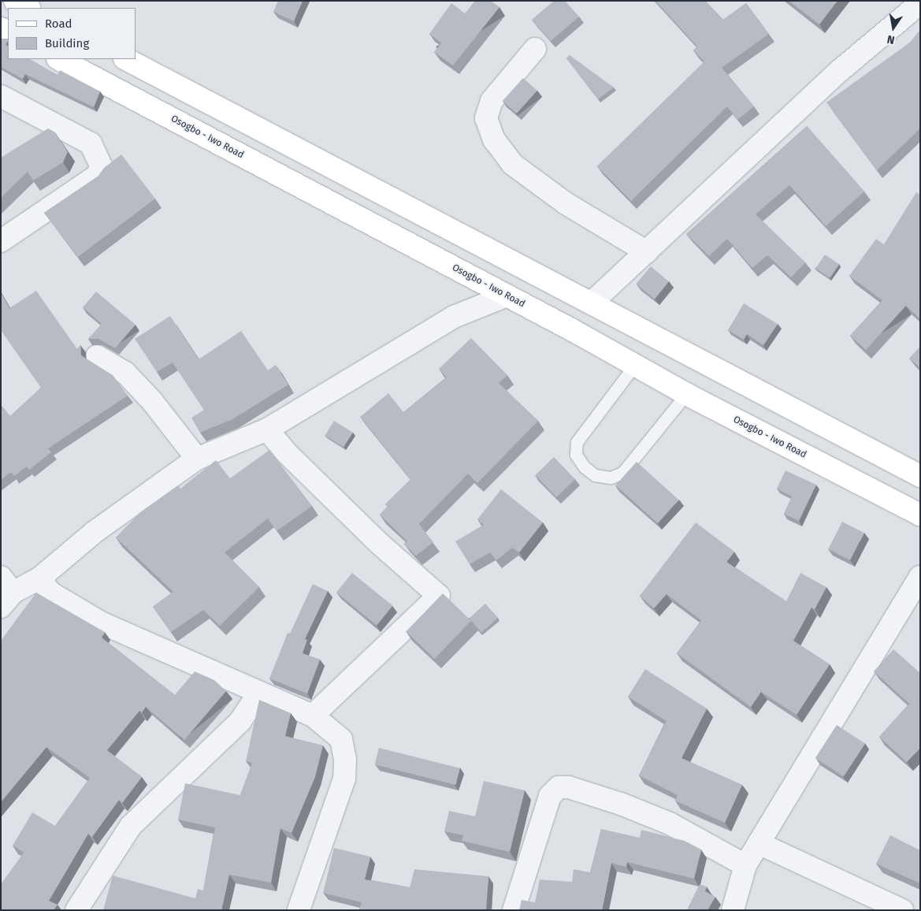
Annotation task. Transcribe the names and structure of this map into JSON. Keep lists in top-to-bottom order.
{
  "streets": {
    "main road": ["Osogbo - Iwo Road"]
  },
  "legend": ["Road", "Building"],
  "north": "bottom"
}
